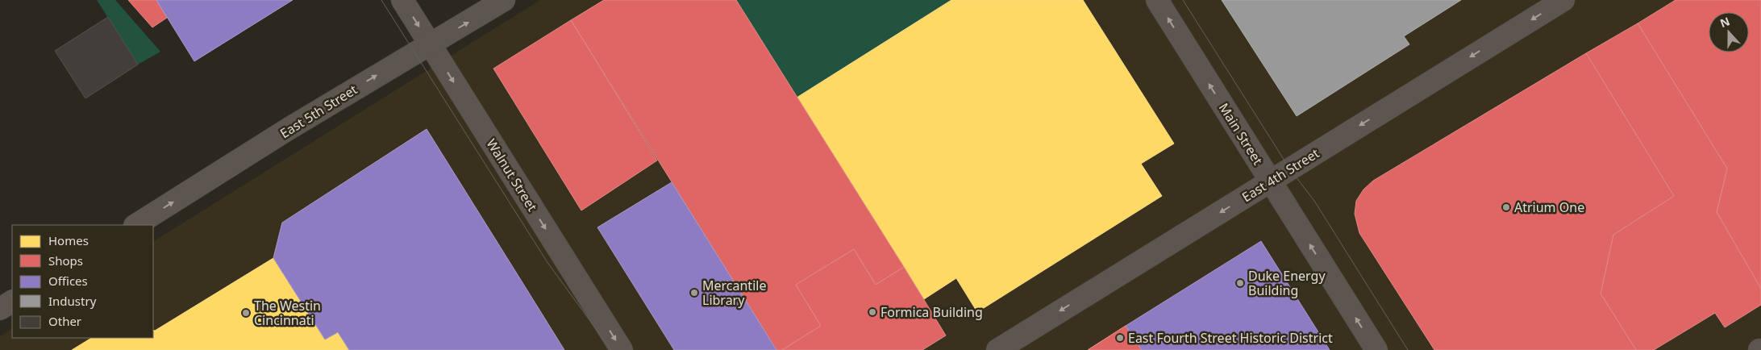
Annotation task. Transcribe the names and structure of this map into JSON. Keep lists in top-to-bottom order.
{
  "streets": {
    "street": [
      "East 5th Street",
      "Main Street",
      "Walnut Street",
      "East 4th Street"
    ]
  },
  "crossings": [
    ["East 5th Street", "Walnut Street"],
    ["Main Street", "East 4th Street"]
  ],
  "one_way": [
    "East 5th Street",
    "Main Street",
    "Walnut Street",
    "East 4th Street"
  ],
  "places": [
    "Atrium One",
    "Duke Energy Building",
    "Mercantile Library",
    "Formica Building",
    "The Westin Cincinnati",
    "East Fourth Street Historic District"
  ],
  "legend": [
    "Homes",
    "Shops",
    "Offices",
    "Industry",
    "Other"
  ],
  "north": "top"
}
